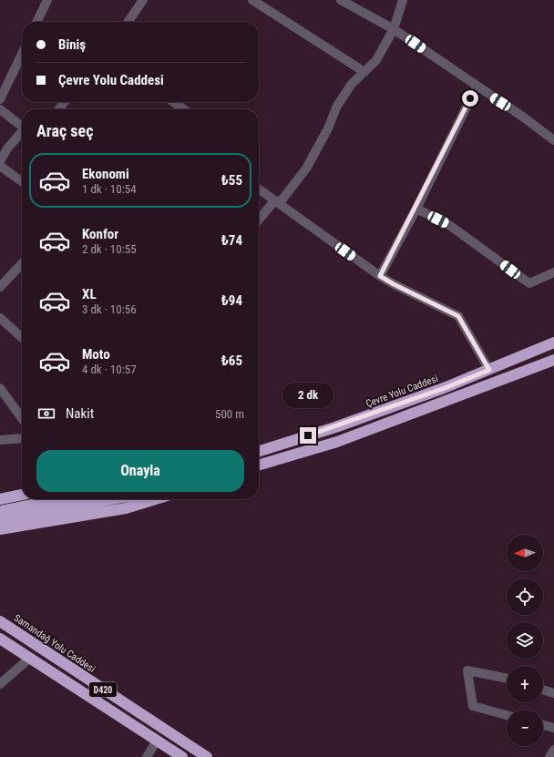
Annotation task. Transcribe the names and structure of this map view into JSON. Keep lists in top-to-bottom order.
{
  "streets": {
    "highway": ["Çevre Yolu Caddesi", "Samandağ Yolu Caddesi", "D420"]
  },
  "north": "left",
  "page": {
    "banner": ["Biniş", "Çevre Yolu Caddesi"],
    "heading": "Araç seç",
    "list": [
      {
        "name": "Ekonomi",
        "note": "1 dk · 10:54",
        "value": "₺55"
      },
      {
        "name": "Konfor",
        "note": "2 dk · 10:55",
        "value": "₺74"
      },
      {
        "name": "XL",
        "note": "3 dk · 10:56",
        "value": "₺94"
      },
      {
        "name": "Moto",
        "note": "4 dk · 10:57",
        "value": "₺65"
      }
    ],
    "bubble": "2 dk",
    "pay": ["Nakit", "500 m"],
    "buttons": "Onayla",
    "map_buttons": ["+", "−"]
  }
}
